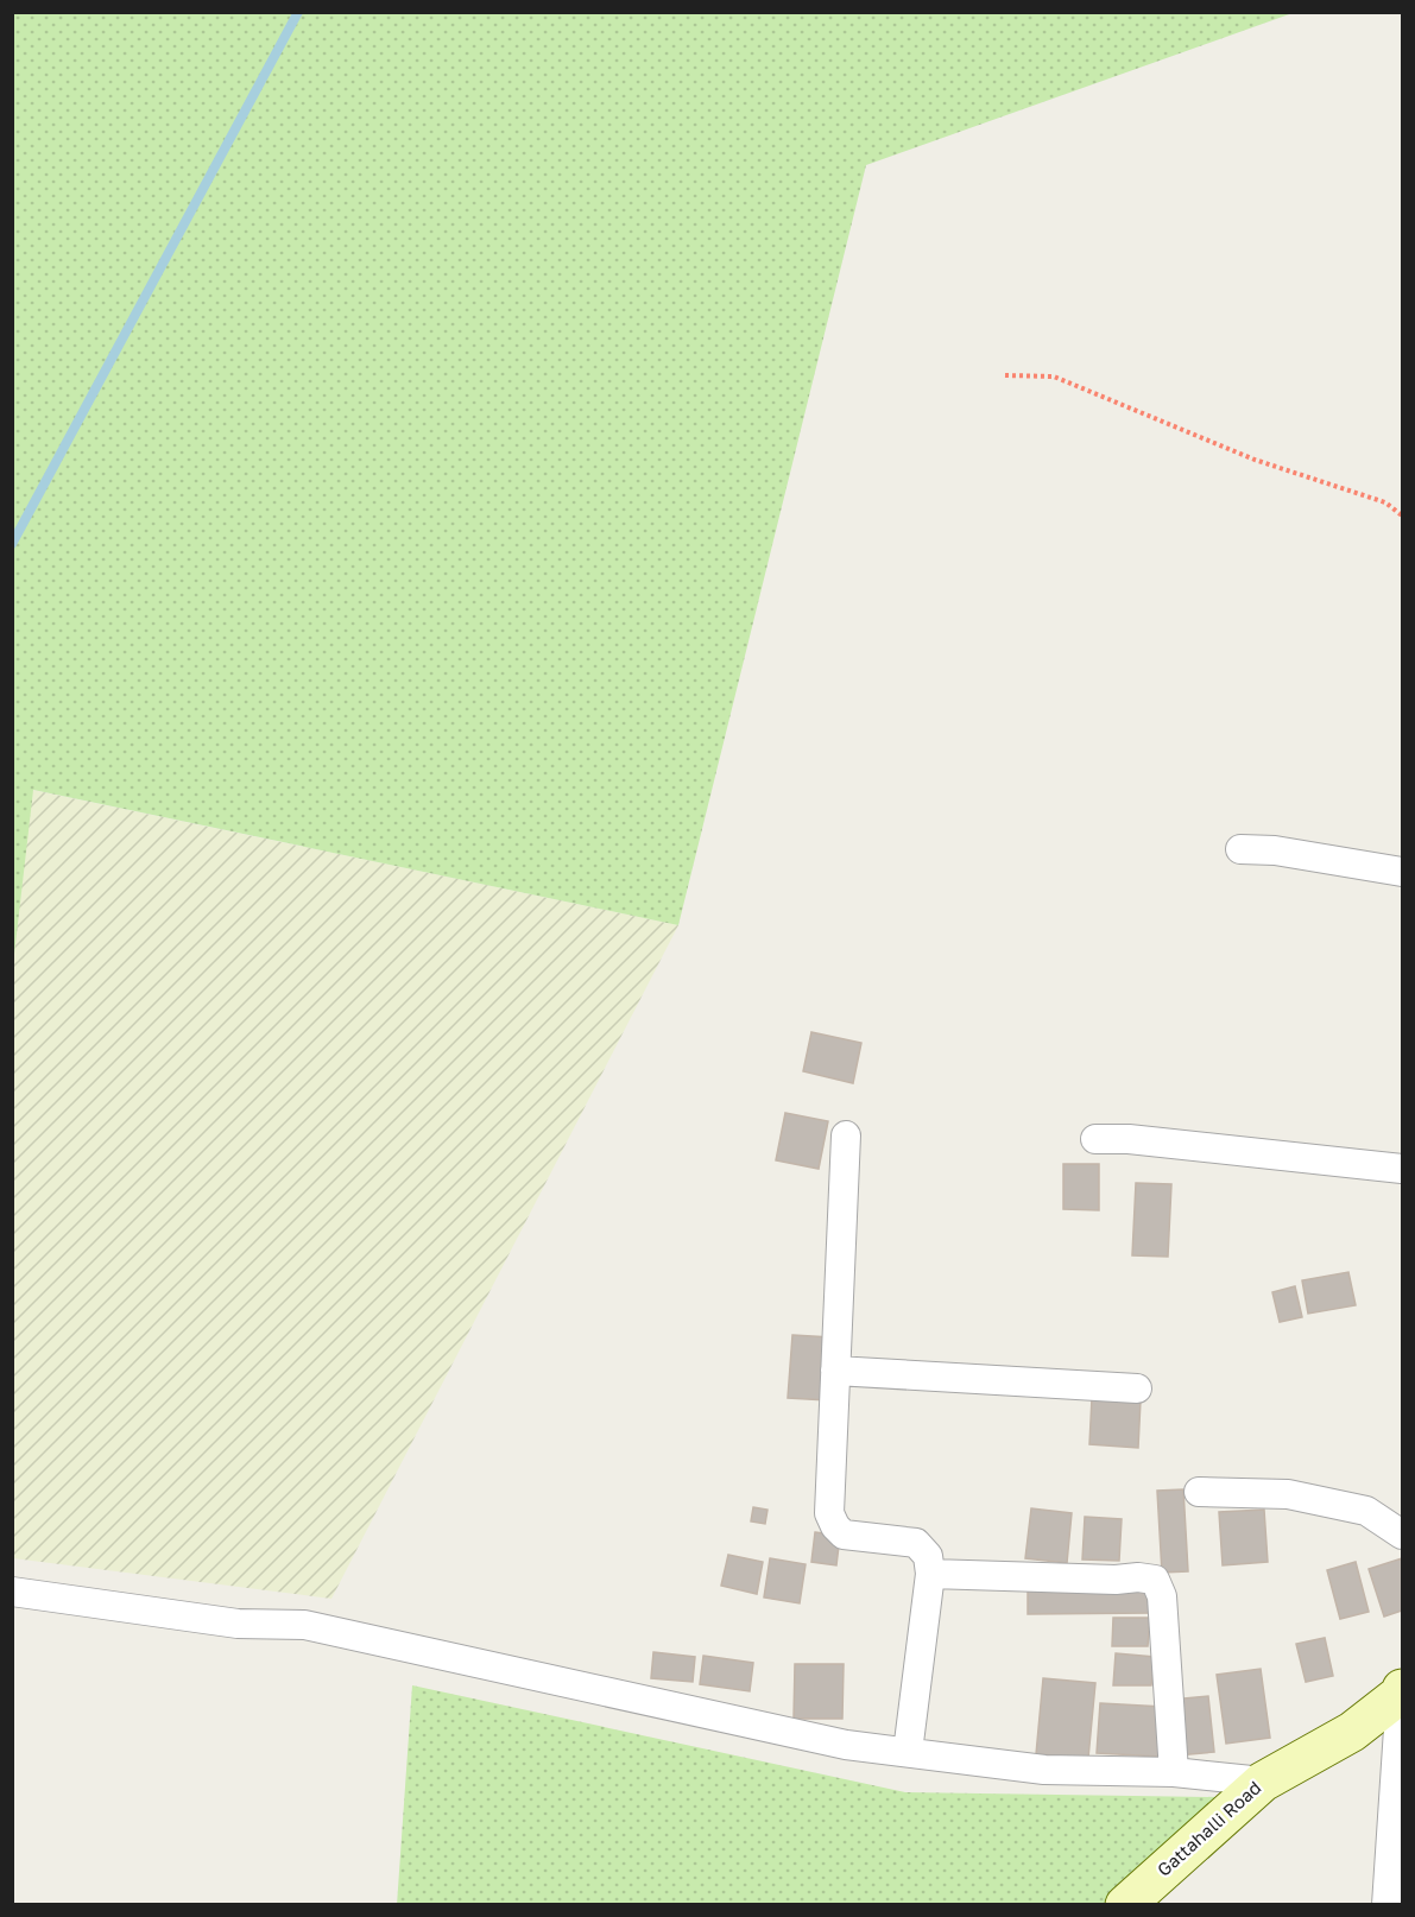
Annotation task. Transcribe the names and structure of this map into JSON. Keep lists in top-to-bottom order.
{
  "streets": {
    "main road": ["Gattahalli Road"]
  }
}
